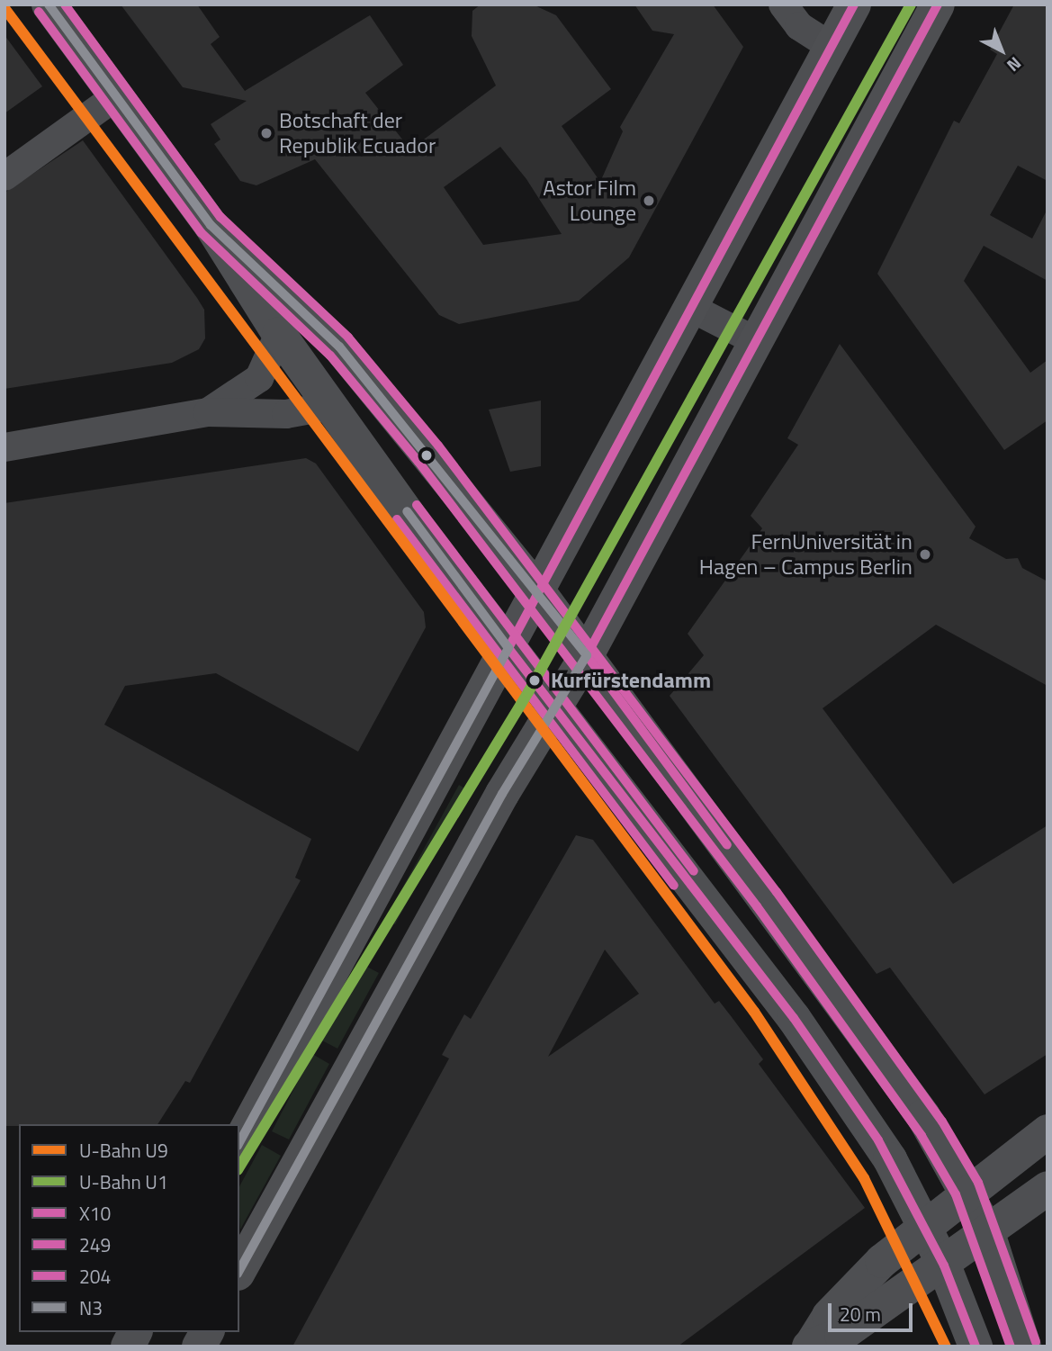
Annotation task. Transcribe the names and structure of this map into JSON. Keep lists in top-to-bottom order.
{
  "places": [
    "Botschaft der Republik Ecuador",
    "Astor Film Lounge",
    "FernUniversität in Hagen – Campus Berlin",
    "Kurfürstendamm"
  ],
  "lines": [
    "metro line U1",
    "transit line X10",
    "transit line 204",
    "transit line N3",
    "metro line U9",
    "transit line 249"
  ],
  "legend": [
    "U-Bahn U9",
    "U-Bahn U1",
    "X10",
    "249",
    "204",
    "N3"
  ],
  "scale_bar": "20 m",
  "north": "bottom right"
}
